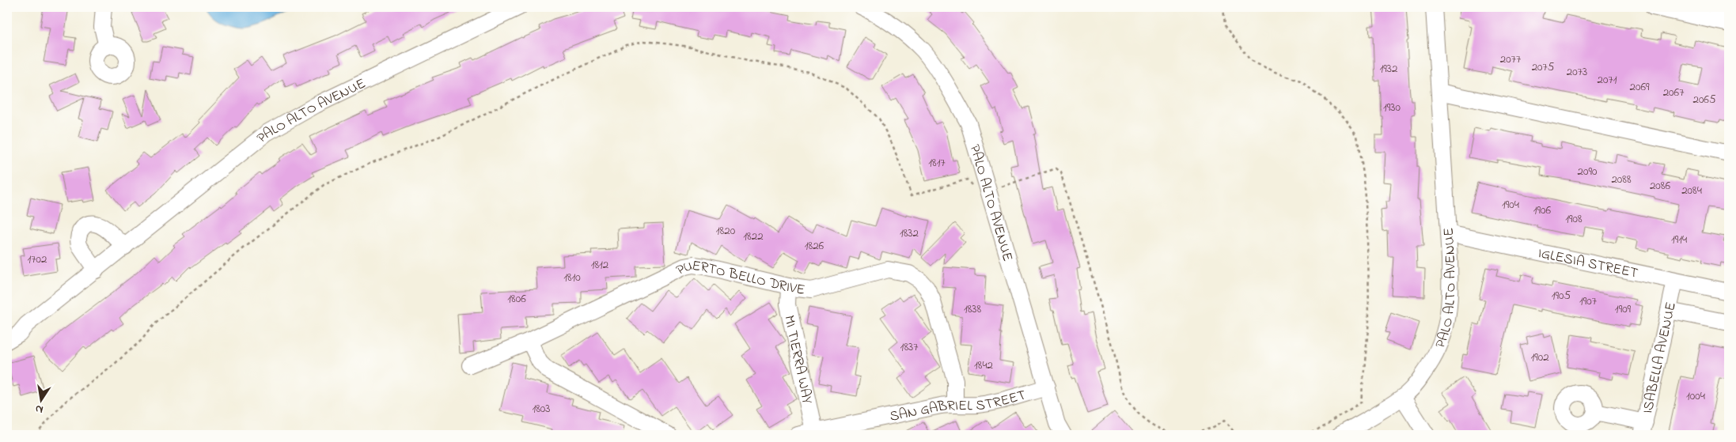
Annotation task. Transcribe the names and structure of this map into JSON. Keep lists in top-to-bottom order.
{
  "streets": {
    "street": [
      "PALO ALTO AVENUE",
      "IGLESIA STREET",
      "PUERTO BELLO DRIVE",
      "ISABELLA AVENUE",
      "MI TIERRA WAY",
      "SAN GABRIEL STREET"
    ]
  },
  "crossings": [
    ["PALO ALTO AVENUE", "IGLESIA STREET"],
    ["PALO ALTO AVENUE", "SAN GABRIEL STREET"],
    ["IGLESIA STREET", "ISABELLA AVENUE"],
    ["PUERTO BELLO DRIVE", "MI TIERRA WAY"],
    ["PUERTO BELLO DRIVE", "SAN GABRIEL STREET"],
    ["MI TIERRA WAY", "SAN GABRIEL STREET"]
  ],
  "house_numbers": [
    "2077",
    "2075",
    "1932",
    "2073",
    "2071",
    "2069",
    "2067",
    "2065",
    "1930",
    "1817",
    "2090",
    "2088",
    "2086",
    "2084",
    "1904",
    "1906",
    "1908",
    "1820",
    "1832",
    "1822",
    "1914",
    "1826",
    "1702",
    "1812",
    "1810",
    "1905",
    "1806",
    "1907",
    "1838",
    "1909",
    "1837",
    "1902",
    "1842",
    "1004",
    "1803"
  ],
  "north": "bottom"
}
